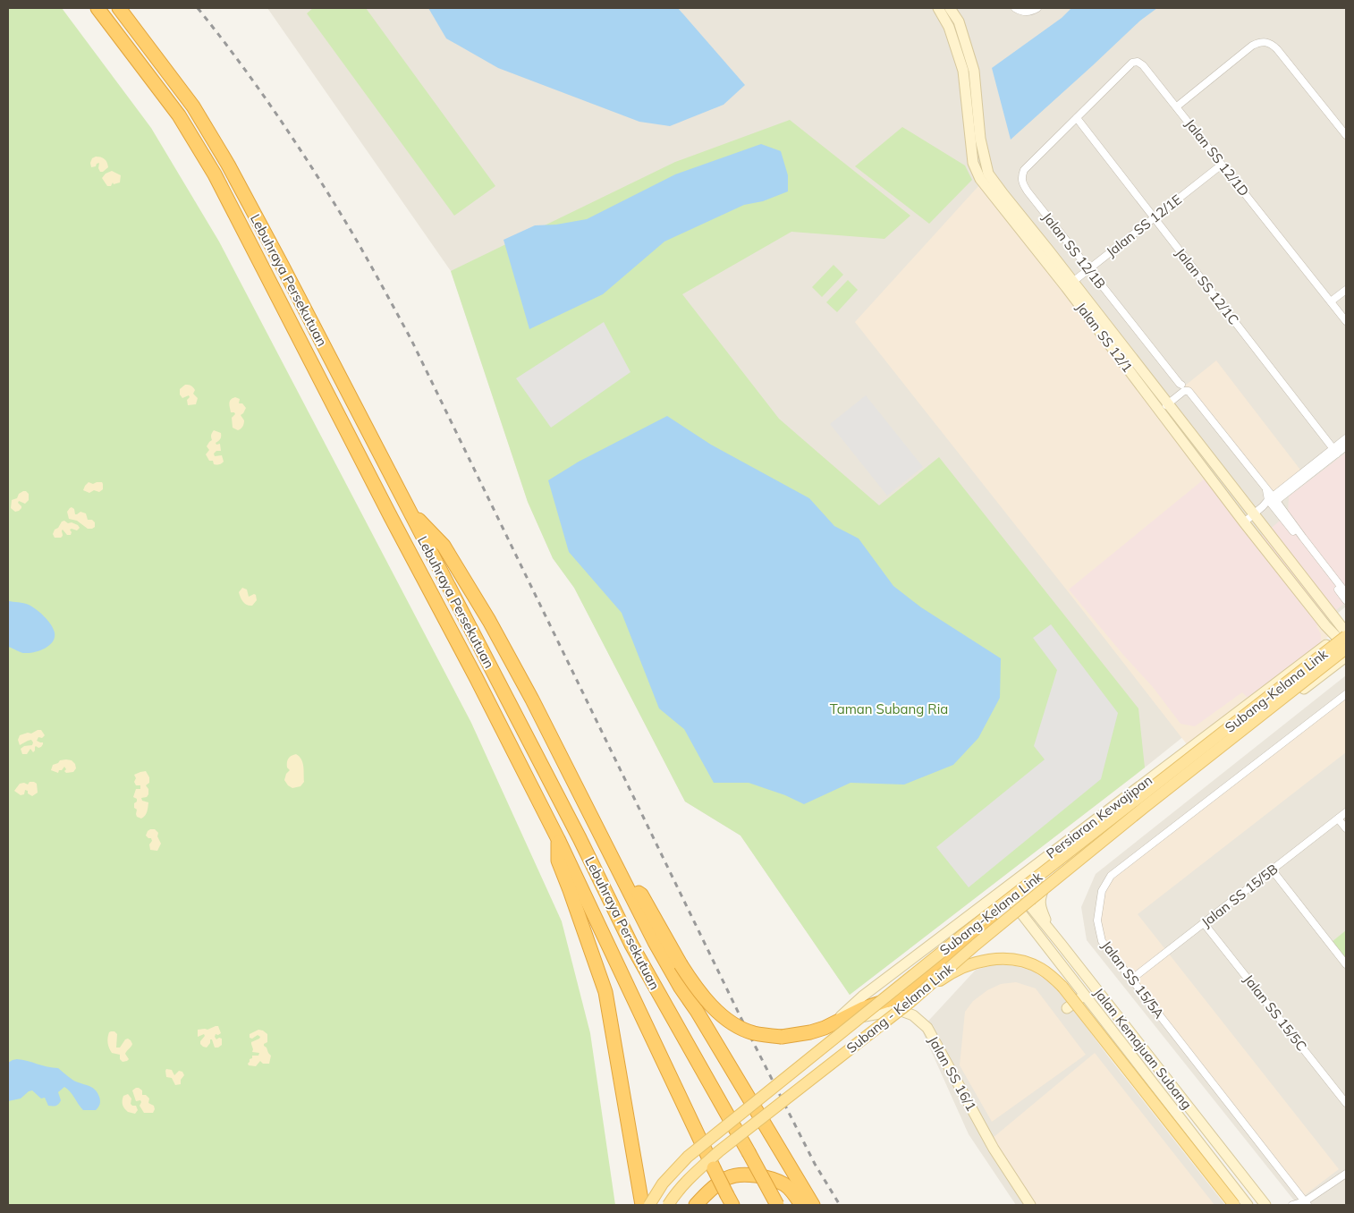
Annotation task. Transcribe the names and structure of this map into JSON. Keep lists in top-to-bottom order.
{
  "streets": {
    "highway": ["Lebuhraya Persekutuan"],
    "main road": [
      "Jalan SS 12/1",
      "Subang-Kelana Link",
      "Persiaran Kewajipan",
      "Subang - Kelana Link",
      "Jalan Kemajuan Subang",
      "Jalan SS 16/1"
    ],
    "street": [
      "Jalan SS 12/1D",
      "Jalan SS 12/1E",
      "Jalan SS 12/1B",
      "Jalan SS 12/1C",
      "Jalan SS 15/5B",
      "Jalan SS 15/5A",
      "Jalan SS 15/5C"
    ]
  },
  "crossings": [
    ["Jalan SS 12/1D", "Jalan SS 12/1E"],
    ["Jalan SS 12/1D", "Jalan SS 12/1B"],
    ["Jalan SS 12/1D", "Jalan SS 12/1C"],
    ["Jalan SS 12/1E", "Jalan SS 12/1B"],
    ["Jalan SS 12/1E", "Jalan SS 12/1C"],
    ["Jalan SS 12/1E", "Jalan SS 12/1"],
    ["Jalan SS 12/1B", "Jalan SS 12/1C"],
    ["Jalan SS 12/1", "Subang-Kelana Link"],
    ["Jalan SS 12/1", "Persiaran Kewajipan"],
    ["Subang-Kelana Link", "Persiaran Kewajipan"],
    ["Persiaran Kewajipan", "Jalan Kemajuan Subang"],
    ["Persiaran Kewajipan", "Jalan SS 16/1"],
    ["Jalan SS 15/5B", "Jalan SS 15/5A"],
    ["Jalan SS 15/5B", "Jalan SS 15/5C"]
  ],
  "parks": ["Taman Subang Ria"]
}
